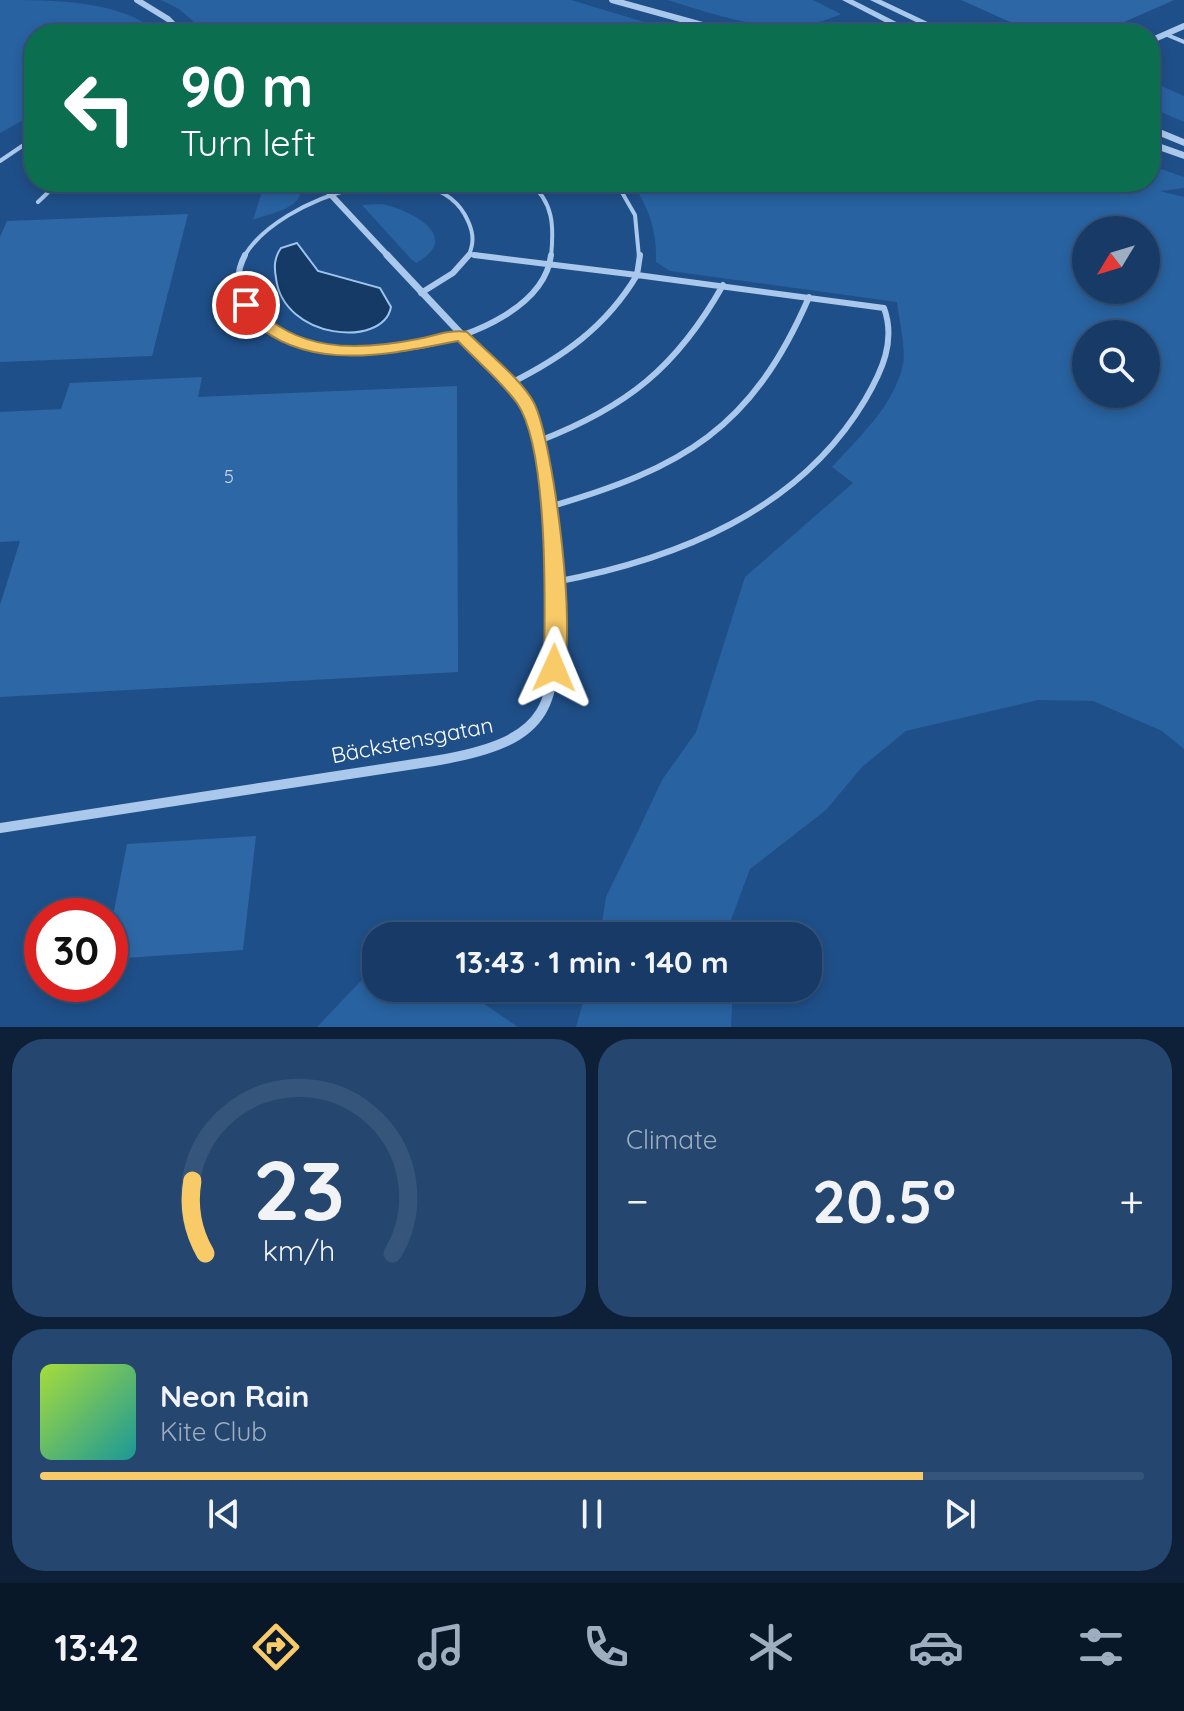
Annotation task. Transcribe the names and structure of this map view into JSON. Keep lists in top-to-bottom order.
{
  "streets": {
    "street": ["Bäckstensgatan"]
  },
  "house_numbers": ["5"],
  "north": "bottom left",
  "page": {
    "turn": ["90 m", "Turn left"],
    "limit": "30",
    "trip": "13:43 · 1 min · 140 m",
    "tile": "Climate",
    "heat": ["−", "20.5°", "+"],
    "song": ["Neon Rain", "Kite Club"],
    "tabs": "13:42",
    "gauge": ["23", "km/h"]
  }
}
